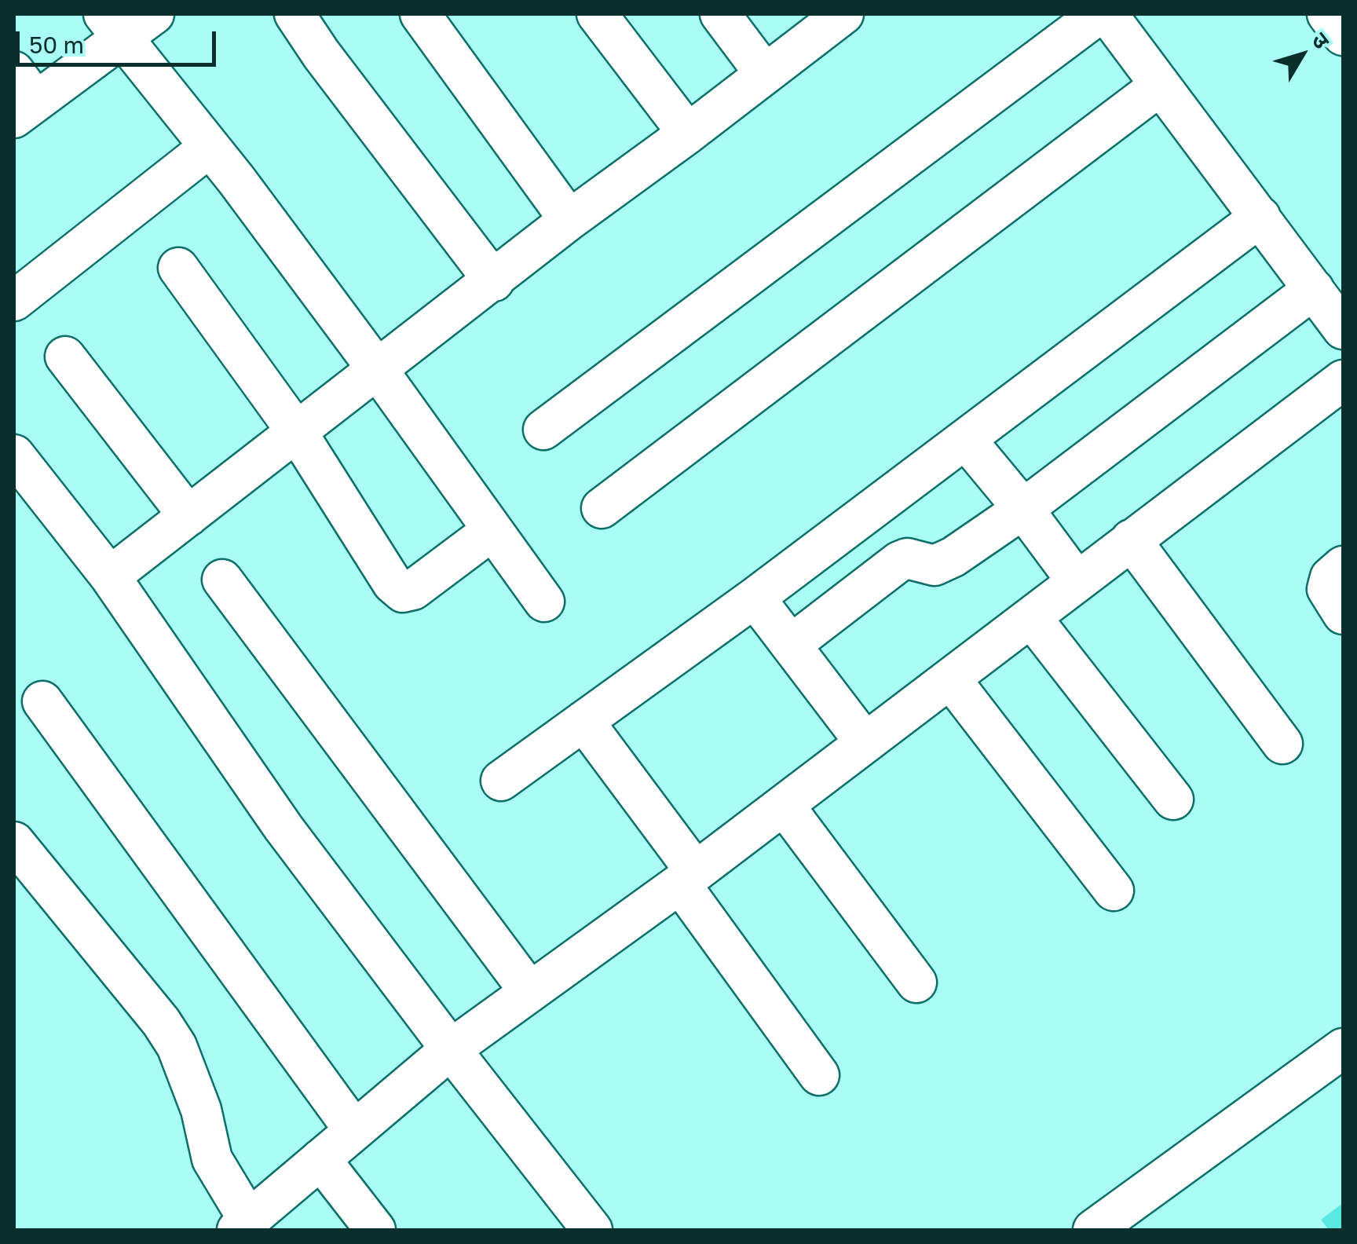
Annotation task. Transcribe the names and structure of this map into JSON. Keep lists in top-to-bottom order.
{
  "scale_bar": "50 m",
  "north": "top right"
}
